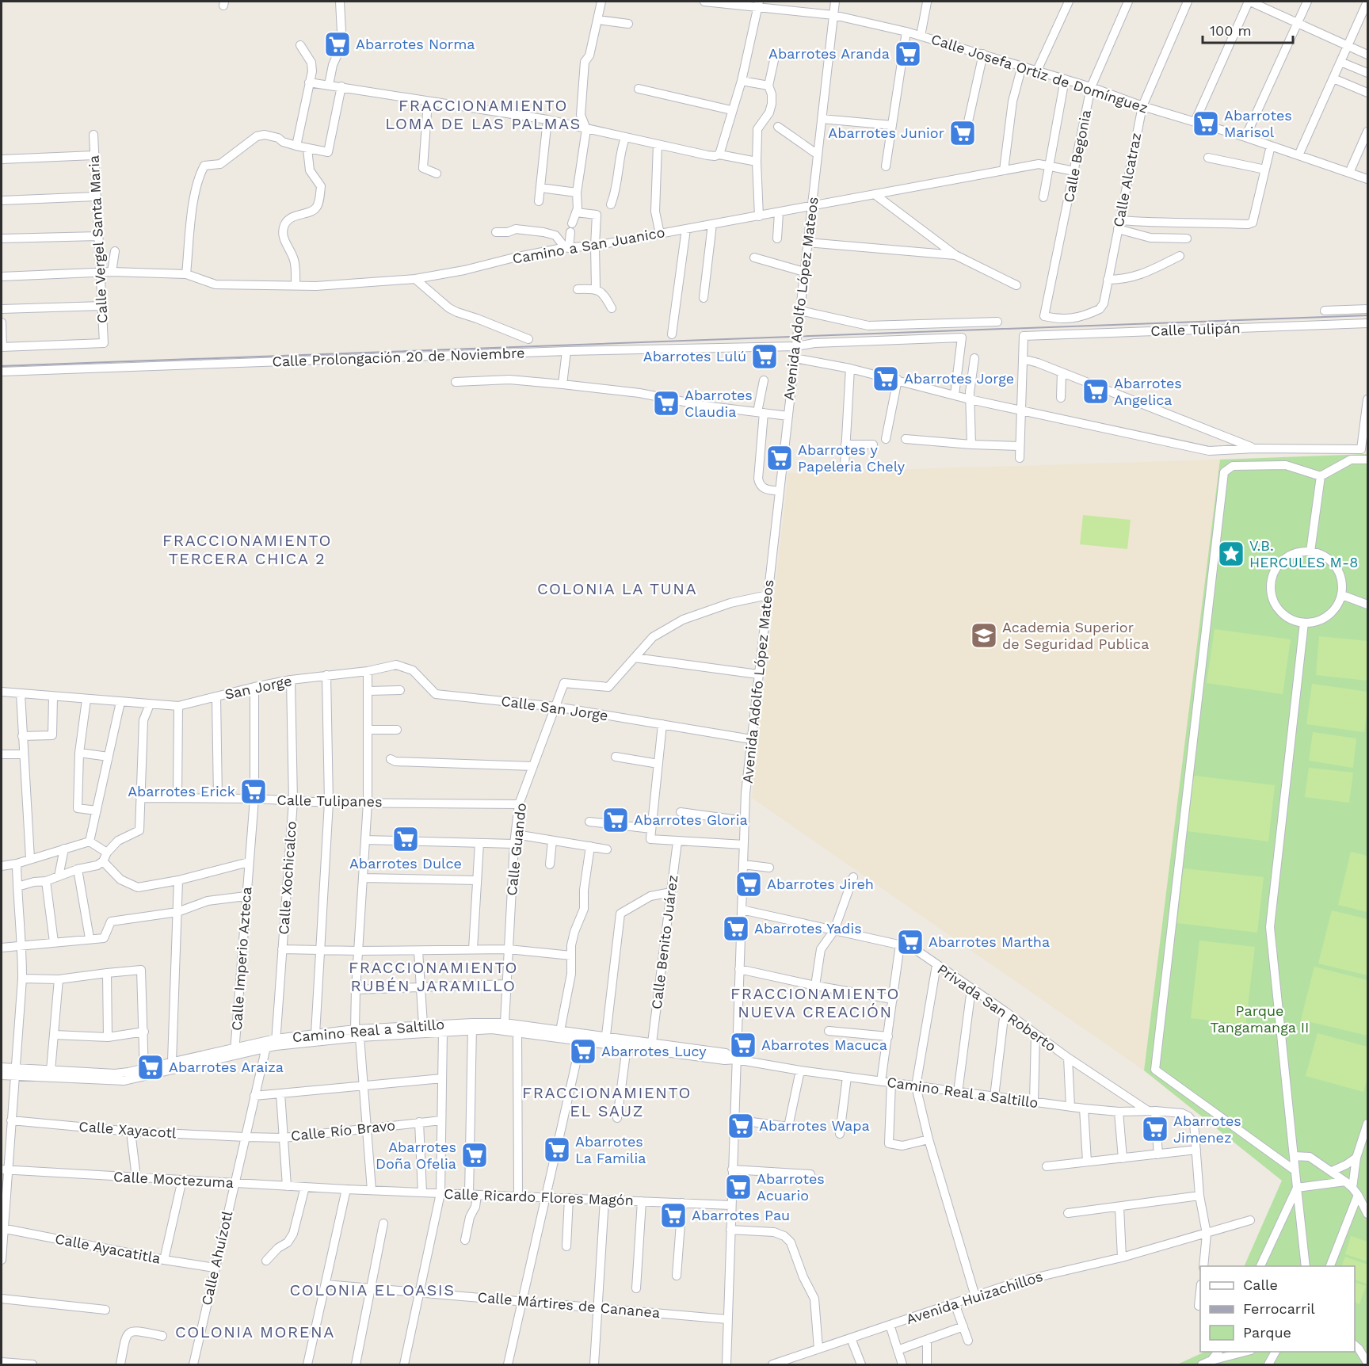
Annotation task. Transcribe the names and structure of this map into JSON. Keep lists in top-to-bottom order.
{
  "streets": {
    "street": [
      "Calle Josefa Ortiz de Domínguez",
      "Calle Begonia",
      "Calle Alcatraz",
      "Calle Vergel Santa Maria",
      "Camino a San Juanico",
      "Avenida Adolfo López Mateos",
      "Calle Tulipán",
      "Calle Prolongación 20 de Noviembre",
      "San Jorge",
      "Calle San Jorge",
      "Calle Tulipanes",
      "Calle Guando",
      "Calle Xochicalco",
      "Calle Benito Juárez",
      "Calle Imperio Azteca",
      "Privada San Roberto",
      "Camino Real a Saltillo",
      "Calle Xayacotl",
      "Calle Río Bravo",
      "Calle Moctezuma",
      "Calle Ricardo Flores Magón",
      "Calle Ayacatitla",
      "Calle Ahuízotl",
      "Avenida Huizachillos",
      "Calle Mártires de Cananea"
    ]
  },
  "crossings": [
    ["Calle Josefa Ortiz de Domínguez", "Calle Begonia"],
    ["Calle Josefa Ortiz de Domínguez", "Calle Alcatraz"],
    ["Calle Josefa Ortiz de Domínguez", "Avenida Adolfo López Mateos"],
    ["Calle Begonia", "Calle Alcatraz"],
    ["Calle Begonia", "Camino a San Juanico"],
    ["Calle Vergel Santa Maria", "Camino a San Juanico"],
    ["Camino a San Juanico", "Avenida Adolfo López Mateos"],
    ["Avenida Adolfo López Mateos", "Calle Prolongación 20 de Noviembre"],
    ["Avenida Adolfo López Mateos", "Calle San Jorge"],
    ["Avenida Adolfo López Mateos", "Privada San Roberto"],
    ["Avenida Adolfo López Mateos", "Camino Real a Saltillo"],
    ["Avenida Adolfo López Mateos", "Calle Ricardo Flores Magón"],
    ["Avenida Adolfo López Mateos", "Calle Mártires de Cananea"],
    ["San Jorge", "Calle San Jorge"],
    ["San Jorge", "Calle Xochicalco"],
    ["San Jorge", "Calle Imperio Azteca"],
    ["Calle San Jorge", "Calle Guando"],
    ["Calle Tulipanes", "Calle Guando"],
    ["Calle Tulipanes", "Calle Xochicalco"],
    ["Calle Tulipanes", "Calle Imperio Azteca"],
    ["Calle Guando", "Camino Real a Saltillo"],
    ["Calle Xochicalco", "Camino Real a Saltillo"],
    ["Calle Xochicalco", "Calle Ahuízotl"],
    ["Calle Benito Juárez", "Camino Real a Saltillo"],
    ["Calle Imperio Azteca", "Camino Real a Saltillo"],
    ["Privada San Roberto", "Camino Real a Saltillo"],
    ["Camino Real a Saltillo", "Calle Ahuízotl"],
    ["Calle Xayacotl", "Calle Río Bravo"],
    ["Calle Xayacotl", "Calle Ahuízotl"],
    ["Calle Río Bravo", "Calle Ahuízotl"],
    ["Calle Moctezuma", "Calle Ricardo Flores Magón"],
    ["Calle Moctezuma", "Calle Ahuízotl"],
    ["Calle Ayacatitla", "Calle Ahuízotl"]
  ],
  "districts": [
    "FRACCIONAMIENTO LOMA DE LAS PALMAS",
    "FRACCIONAMIENTO TERCERA CHICA 2",
    "COLONIA LA TUNA",
    "FRACCIONAMIENTO RUBÉN JARAMILLO",
    "FRACCIONAMIENTO NUEVA CREACIÓN",
    "FRACCIONAMIENTO EL SAUZ",
    "COLONIA EL OASIS",
    "COLONIA MORENA"
  ],
  "parks": ["Parque Tangamanga II"],
  "places": {
    "supermarket": [
      "Abarrotes Norma",
      "Abarrotes Aranda",
      "Abarrotes Marisol",
      "Abarrotes Junior",
      "Abarrotes Lulú",
      "Abarrotes Jorge",
      "Abarrotes Angelica",
      "Abarrotes Claudia",
      "Abarrotes y Papeleria Chely",
      "Abarrotes Erick",
      "Abarrotes Gloria",
      "Abarrotes Dulce",
      "Abarrotes Jireh",
      "Abarrotes Yadis",
      "Abarrotes Martha",
      "Abarrotes Macuca",
      "Abarrotes Lucy",
      "Abarrotes Araiza",
      "Abarrotes Wapa",
      "Abarrotes Jimenez",
      "Abarrotes La Familia",
      "Abarrotes Doña Ofelia",
      "Abarrotes Acuario",
      "Abarrotes Pau"
    ],
    "place": ["V.B. HERCULES M-8"],
    "school or university": ["Academia Superior de Seguridad Publica"]
  },
  "legend": ["Calle", "Ferrocarril", "Parque"],
  "scale_bar": "100 m"
}
